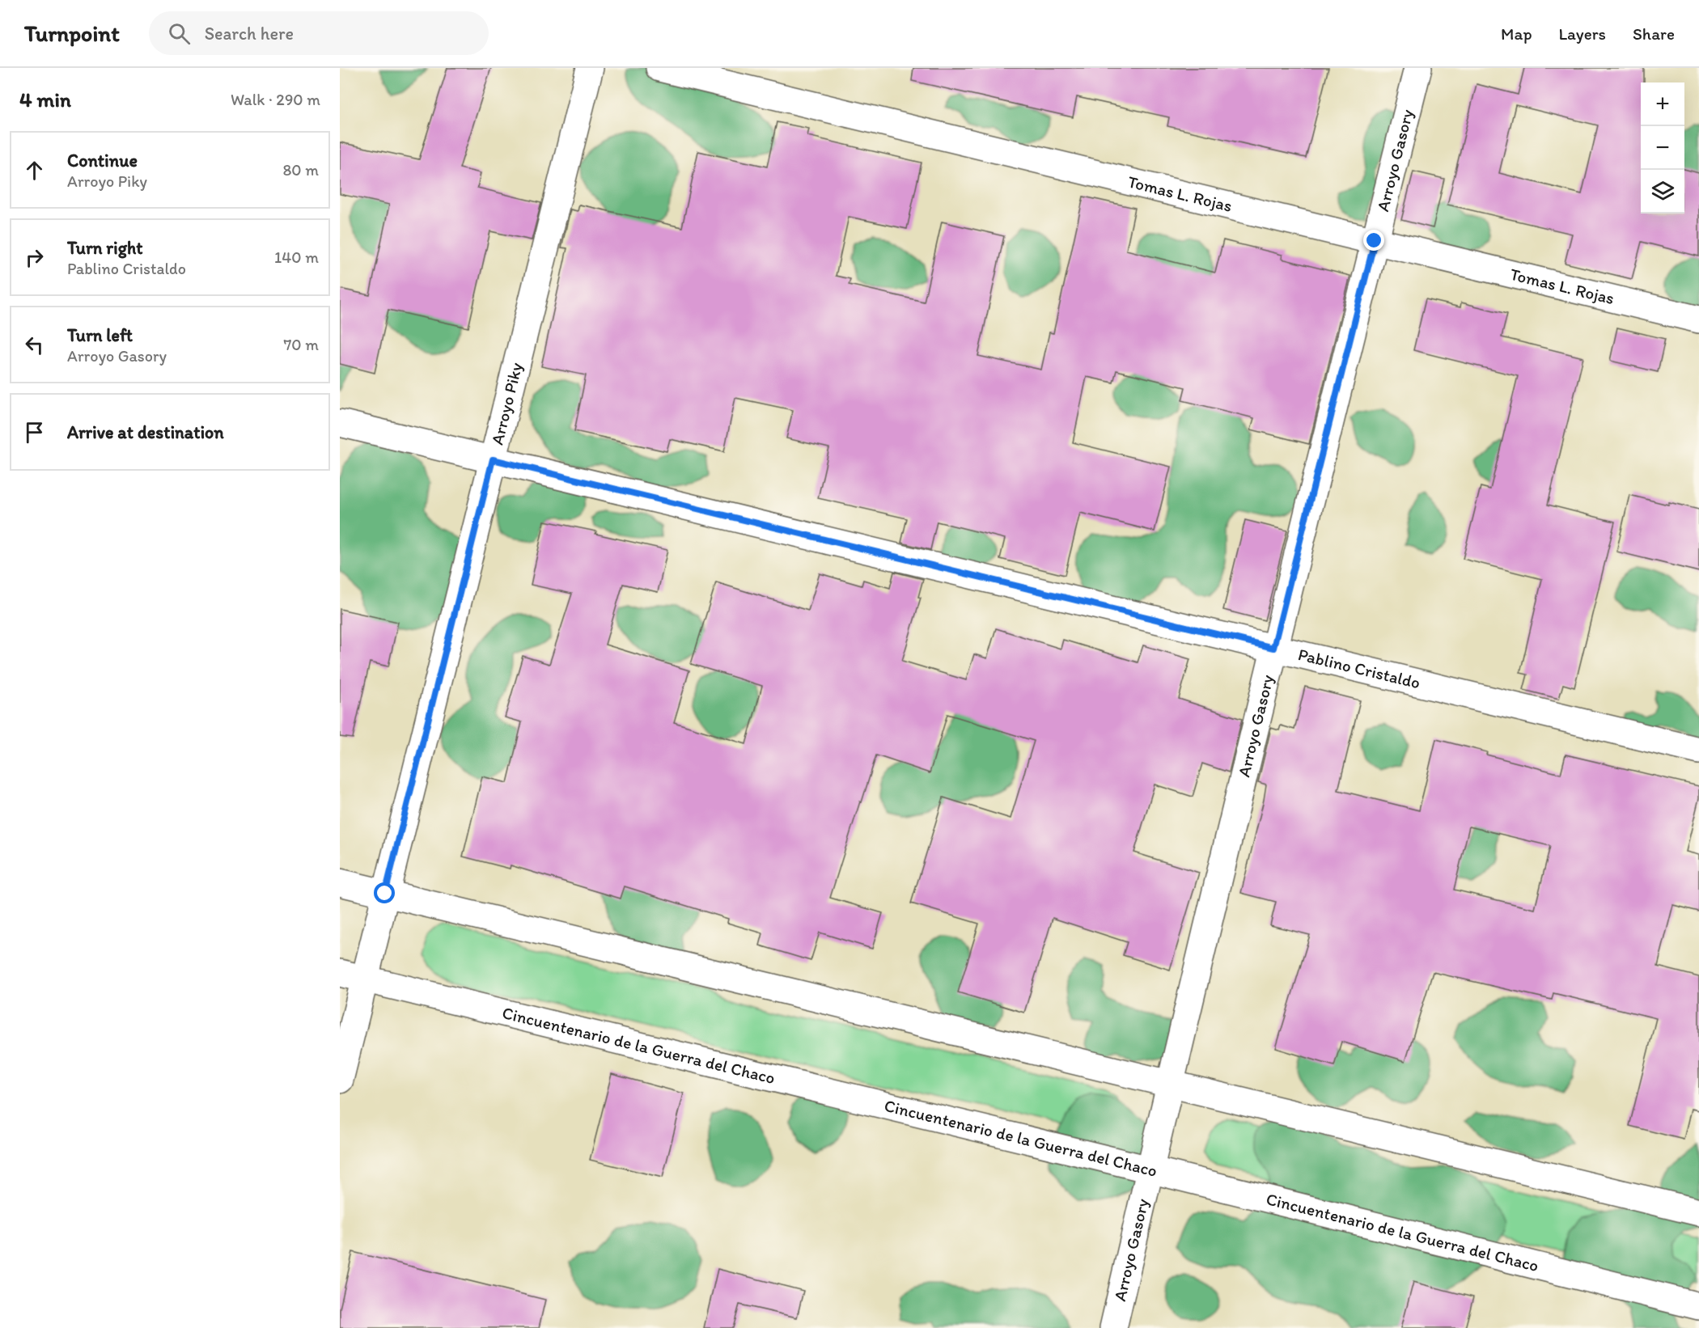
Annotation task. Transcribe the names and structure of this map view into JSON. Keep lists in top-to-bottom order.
{
  "streets": {
    "street": [
      "Arroyo Gasory",
      "Tomas L. Rojas",
      "Arroyo Piky",
      "Pablino Cristaldo",
      "Cincuentenario de la Guerra del Chaco"
    ]
  },
  "crossings": [
    ["Arroyo Gasory", "Tomas L. Rojas"],
    ["Arroyo Gasory", "Pablino Cristaldo"],
    ["Arroyo Gasory", "Cincuentenario de la Guerra del Chaco"],
    ["Arroyo Piky", "Pablino Cristaldo"],
    ["Arroyo Piky", "Cincuentenario de la Guerra del Chaco"]
  ],
  "page": {
    "header": "Turnpoint",
    "search": "Search here",
    "nav": ["Map", "Layers", "Share"],
    "heading": ["4 min", "Walk · 290 m"],
    "map_buttons": ["+", "−"],
    "list": [
      ["Continue", "Arroyo Piky", "80 m"],
      ["Turn right", "Pablino Cristaldo", "140 m"],
      ["Turn left", "Arroyo Gasory", "70 m"],
      "Arrive at destination"
    ]
  }
}
